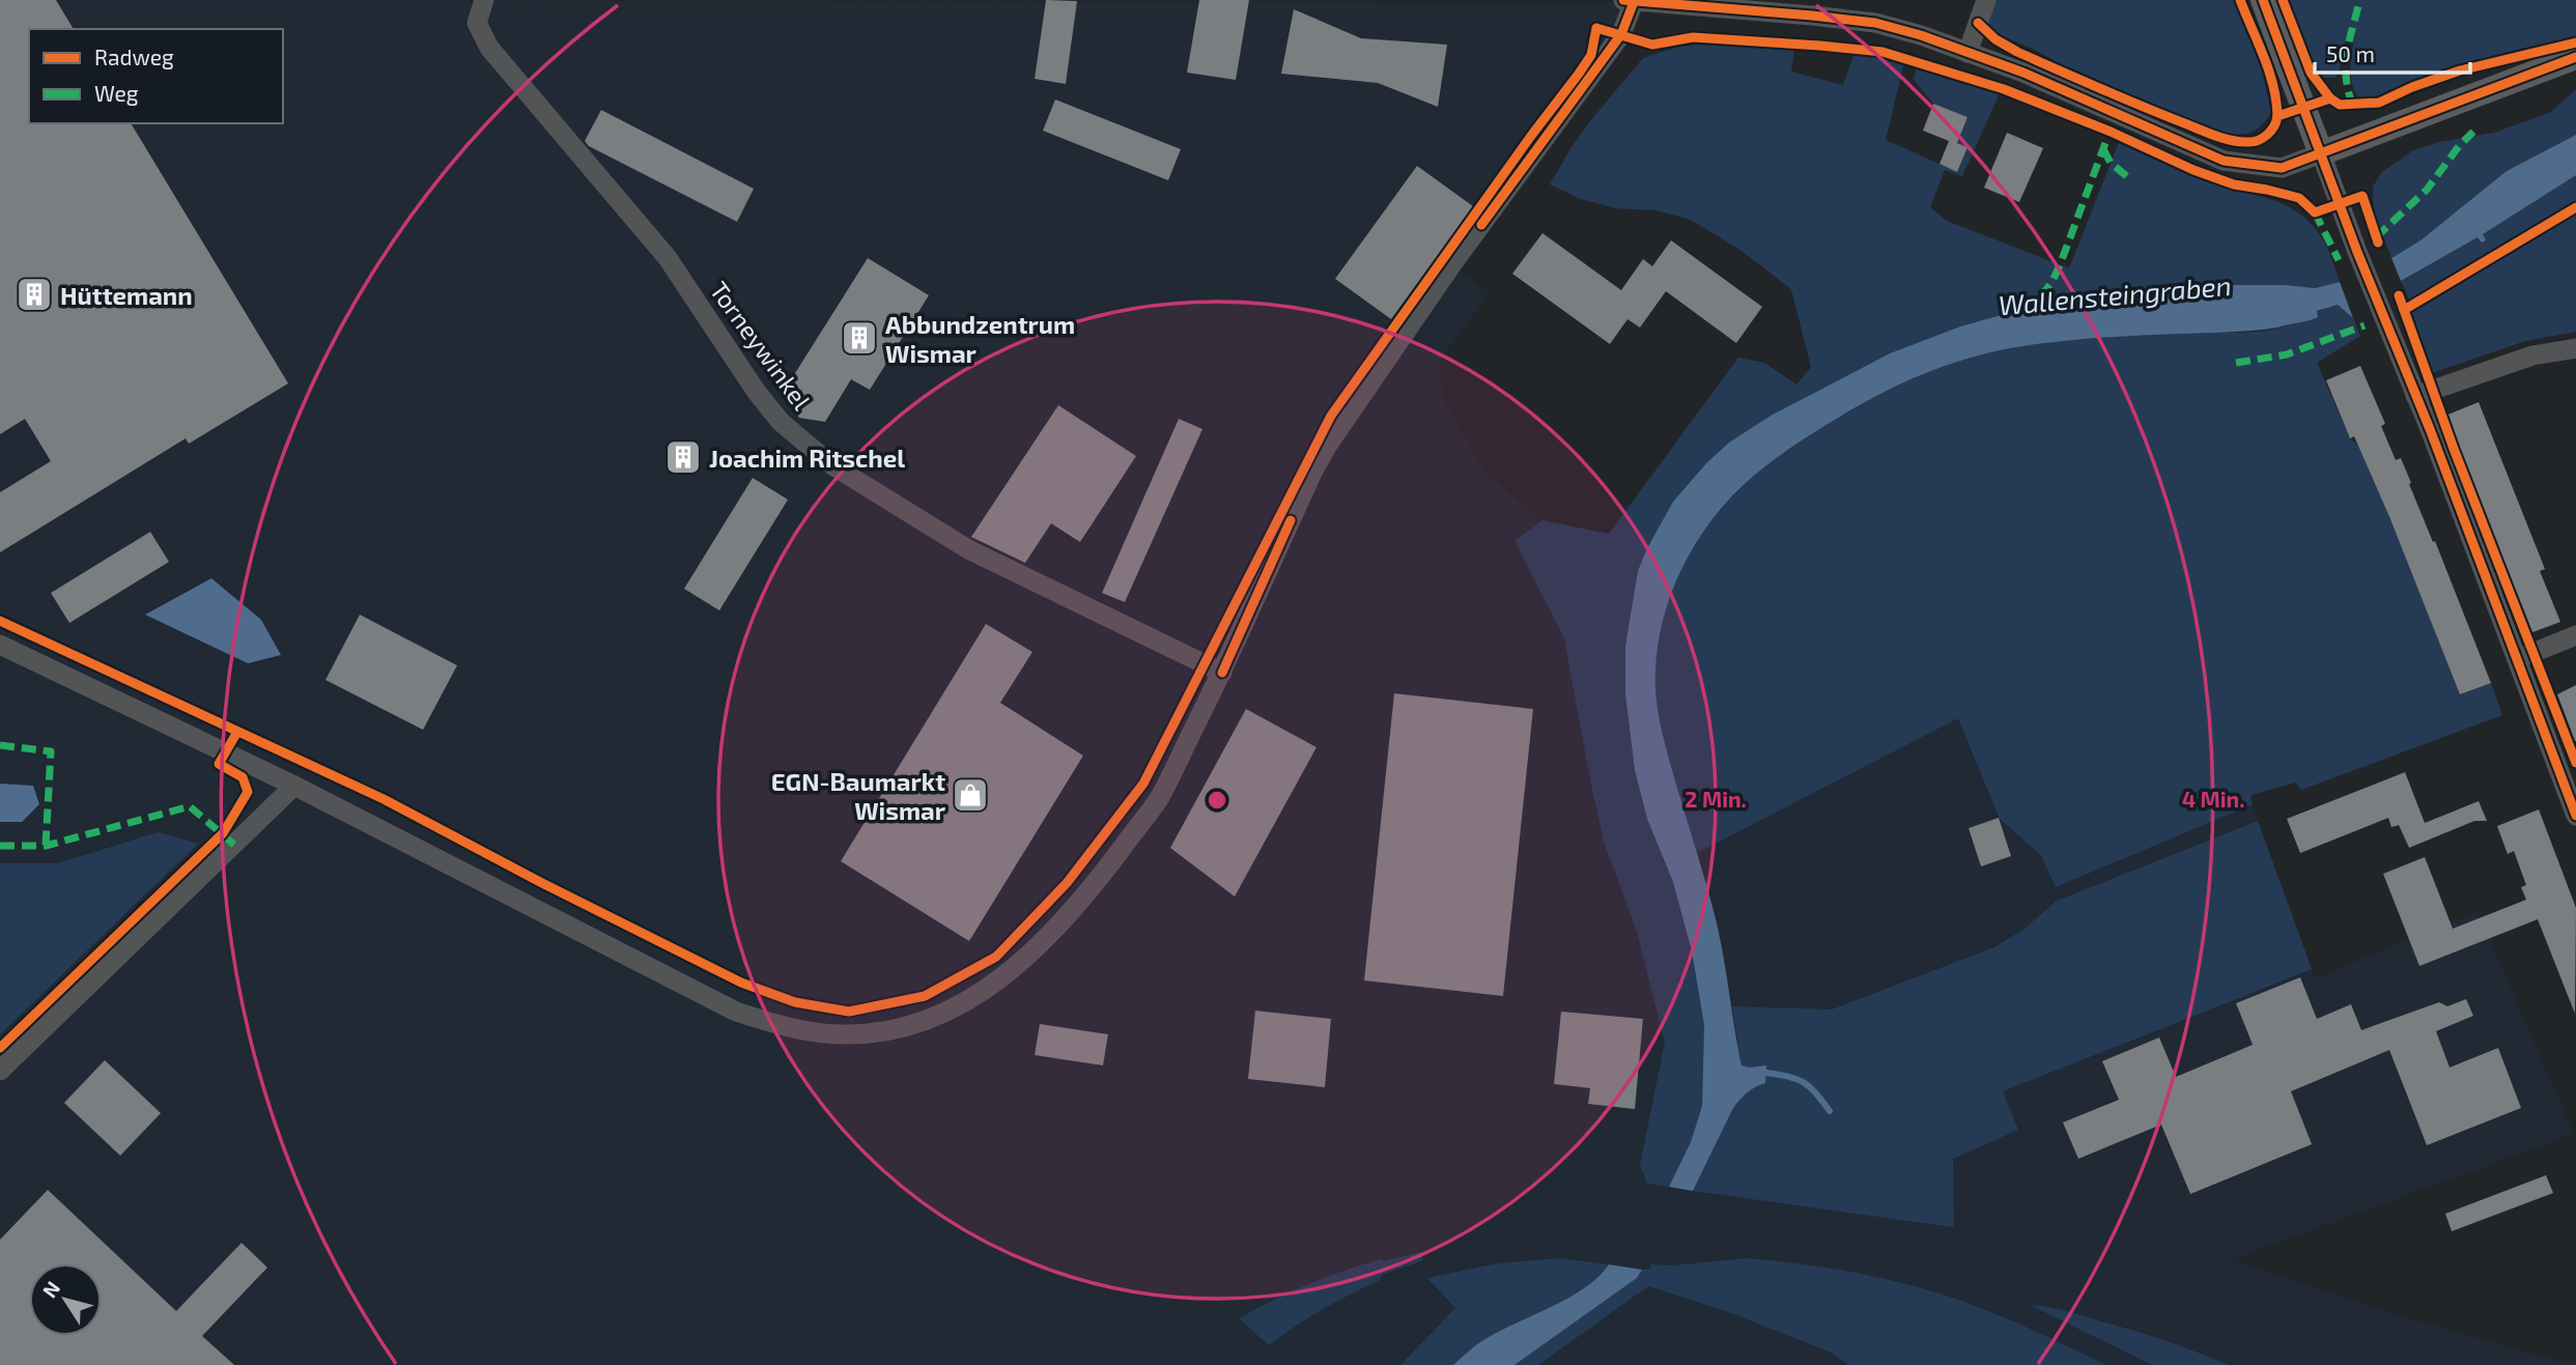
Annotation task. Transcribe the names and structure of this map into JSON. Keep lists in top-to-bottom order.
{
  "streets": {
    "street": ["Torneywinkel"]
  },
  "water": ["Wallensteingraben"],
  "places": {
    "building": ["Hüttemann", "Abbundzentrum Wismar", "Joachim Ritschel"],
    "shop": ["EGN-Baumarkt Wismar"]
  },
  "legend": ["Radweg", "Weg"],
  "scale_bar": "50 m",
  "north": "top left",
  "rings": ["2 Min.", "4 Min."]
}
